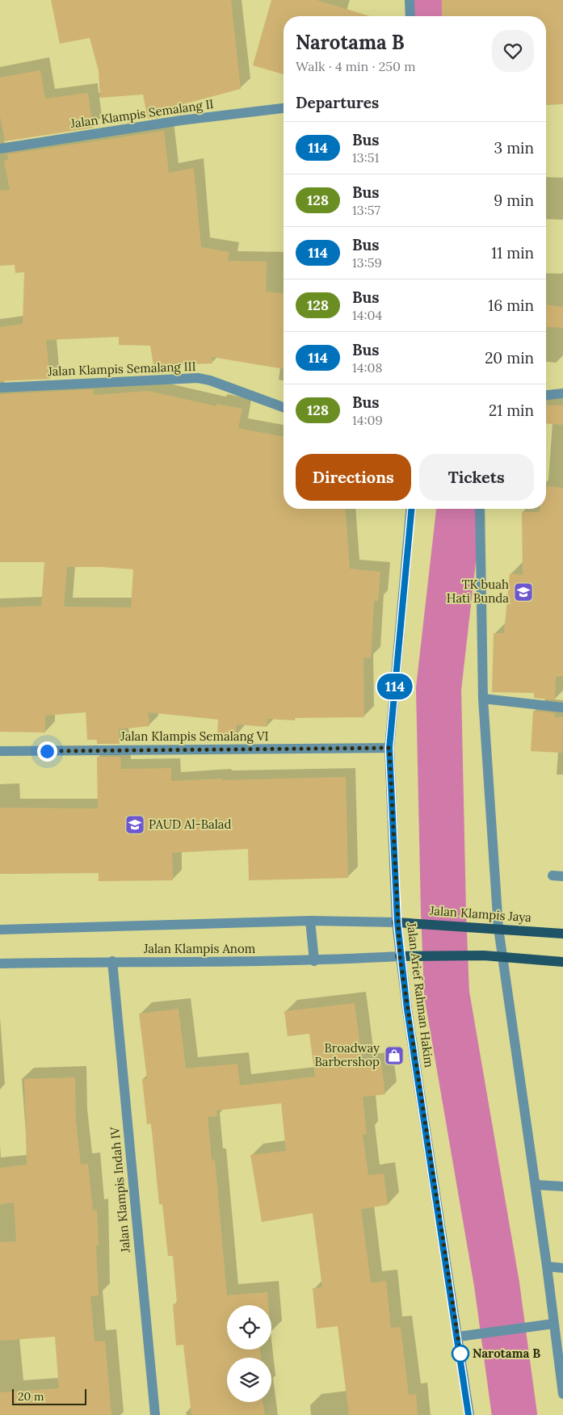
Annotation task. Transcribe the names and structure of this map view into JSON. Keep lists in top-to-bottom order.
{
  "streets": {
    "main road": ["Jalan Klampis Jaya"],
    "street": [
      "Jalan Klampis Semalang II",
      "Jalan Klampis Semalang III",
      "Jalan Klampis Semalang VI",
      "Jalan Klampis Anom",
      "Jalan Arief Rahman Hakim",
      "Jalan Klampis Indah IV"
    ]
  },
  "crossings": [
    ["Jalan Klampis Semalang VI", "Jalan Arief Rahman Hakim"],
    ["Jalan Klampis Jaya", "Jalan Klampis Anom"],
    ["Jalan Klampis Jaya", "Jalan Arief Rahman Hakim"],
    ["Jalan Klampis Anom", "Jalan Arief Rahman Hakim"],
    ["Jalan Klampis Anom", "Jalan Klampis Indah IV"]
  ],
  "places": {
    "school or university": ["TK buah Hati Bunda", "PAUD Al-Balad"],
    "shop": ["Broadway Barbershop"],
    "other": ["Narotama B"]
  },
  "lines": ["bus line 114"],
  "scale_bar": "20 m",
  "page": {
    "on_map": "114",
    "heading": [
      ["Narotama B", "Walk · 4 min · 250 m"],
      "Departures"
    ],
    "list": [
      {
        "mark": "114",
        "name": "Bus",
        "note": "13:51",
        "value": "3 min"
      },
      {
        "mark": "128",
        "name": "Bus",
        "note": "13:57",
        "value": "9 min"
      },
      {
        "mark": "114",
        "name": "Bus",
        "note": "13:59",
        "value": "11 min"
      },
      {
        "mark": "128",
        "name": "Bus",
        "note": "14:04",
        "value": "16 min"
      },
      {
        "mark": "114",
        "name": "Bus",
        "note": "14:08",
        "value": "20 min"
      },
      {
        "mark": "128",
        "name": "Bus",
        "note": "14:09",
        "value": "21 min"
      }
    ],
    "buttons": ["Directions", "Tickets"],
    "scale": "20 m"
  }
}
